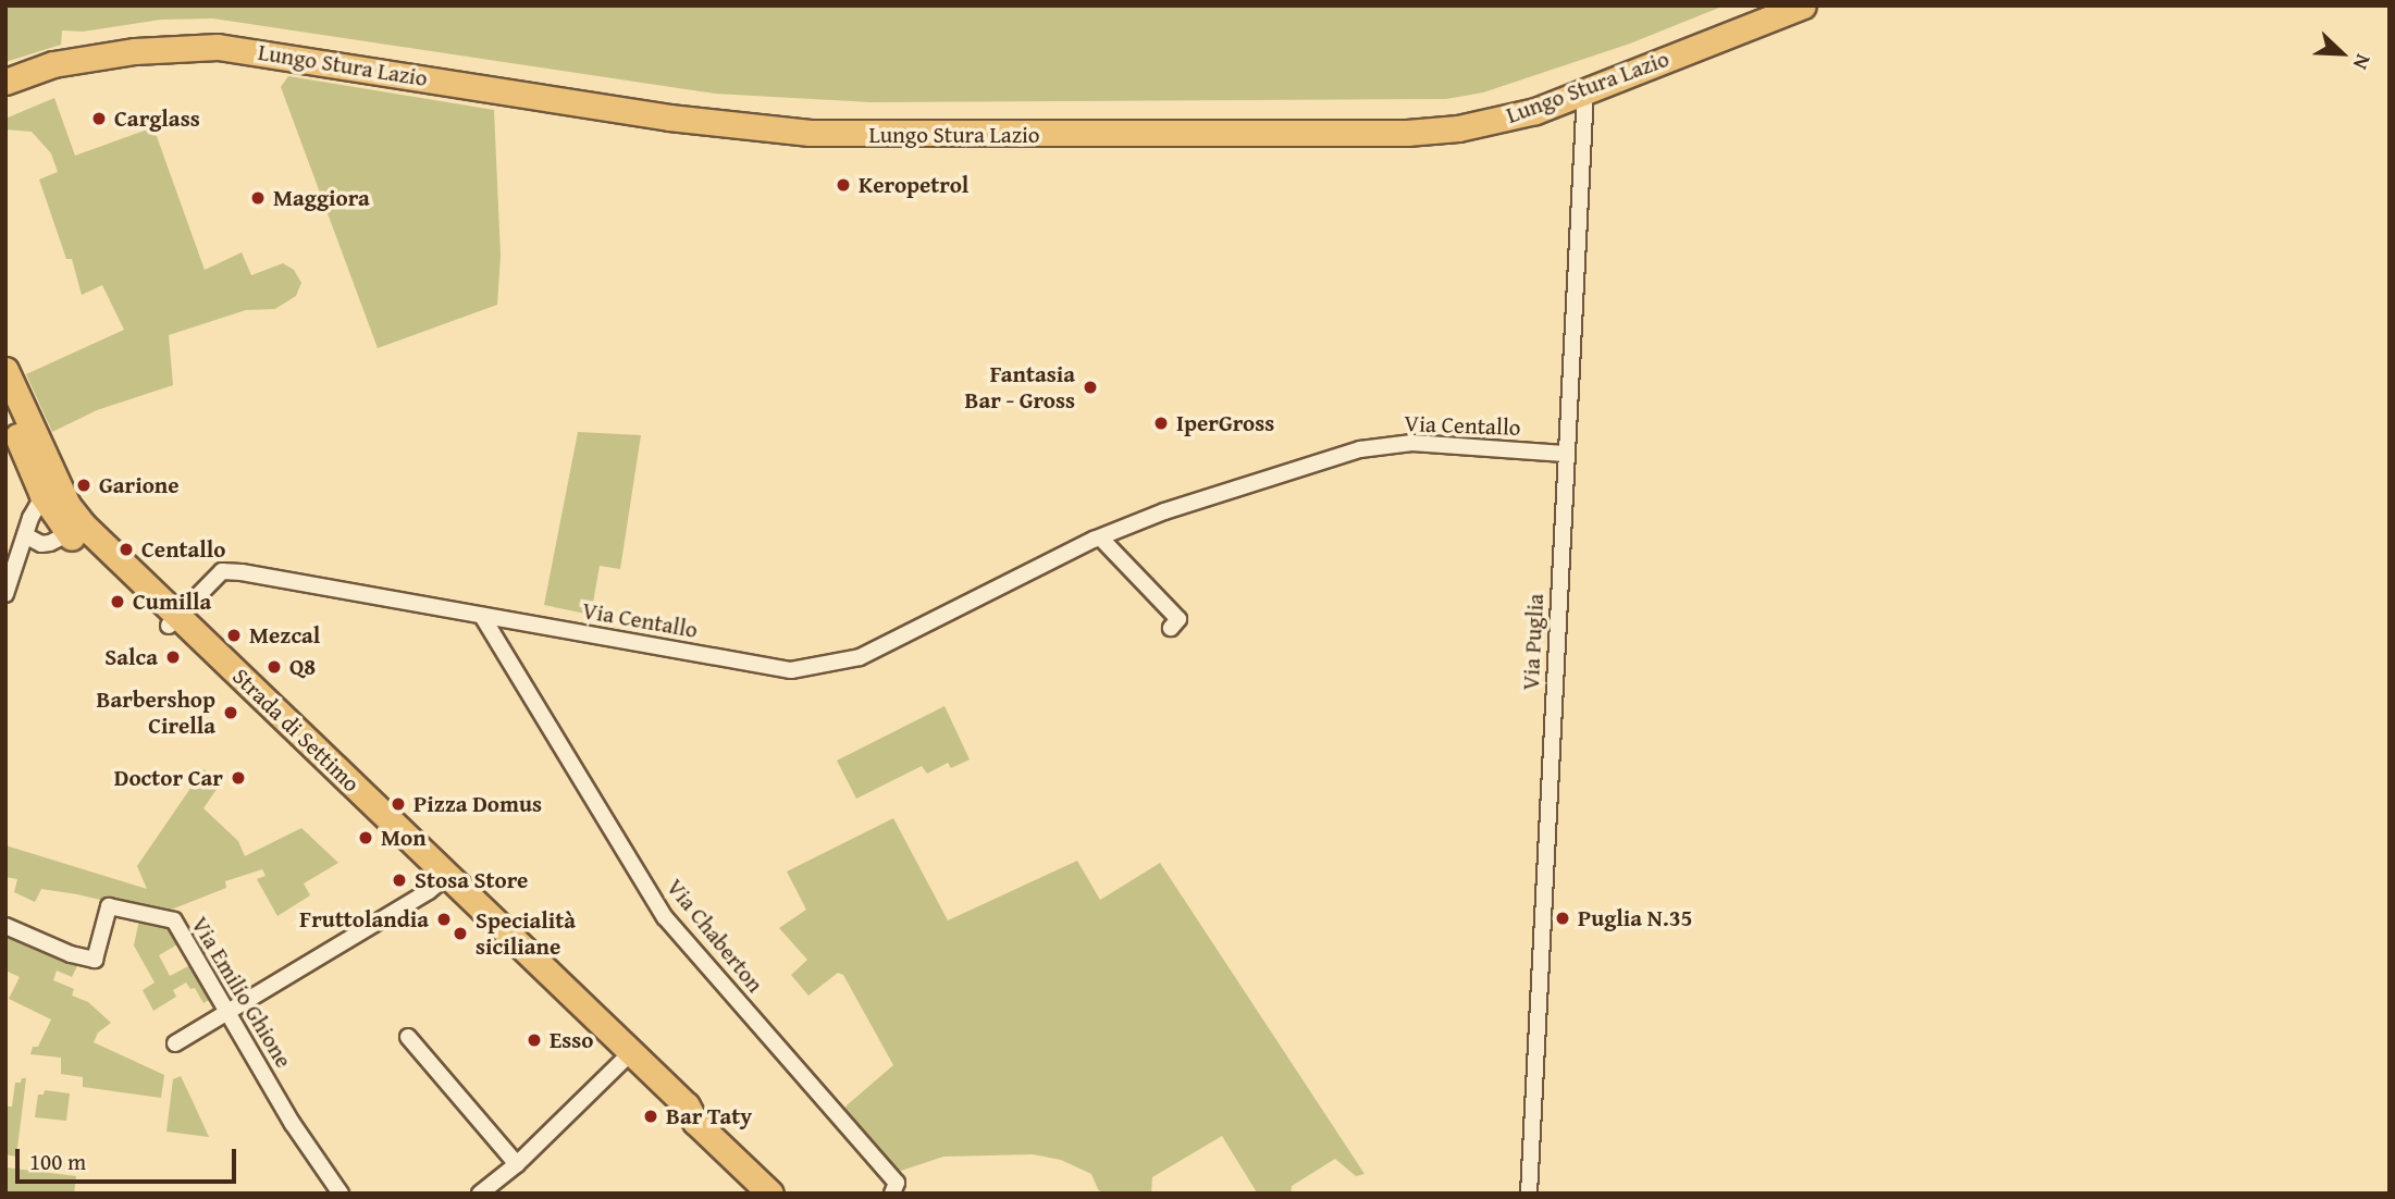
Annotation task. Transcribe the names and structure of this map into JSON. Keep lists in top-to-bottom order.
{
  "streets": {
    "main road": ["Lungo Stura Lazio", "Strada di Settimo"],
    "street": [
      "Via Centallo",
      "Via Puglia",
      "Via Chaberton",
      "Via Emilio Ghione"
    ]
  },
  "crossings": [
    ["Lungo Stura Lazio", "Via Puglia"],
    ["Via Centallo", "Via Puglia"],
    ["Via Centallo", "Strada di Settimo"],
    ["Via Centallo", "Via Chaberton"]
  ],
  "places": [
    "Carglass",
    "Keropetrol",
    "Maggiora",
    "Fantasia Bar - Gross",
    "IperGross",
    "Garione",
    "Centallo",
    "Cumilla",
    "Mezcal",
    "Salca",
    "Q8",
    "Barbershop Cirella",
    "Doctor Car",
    "Pizza Domus",
    "Mon",
    "Stosa Store",
    "Puglia N.35",
    "Fruttolandia",
    "Specialità siciliane",
    "Esso",
    "Bar Taty"
  ],
  "scale_bar": "100 m",
  "north": "bottom right"
}
